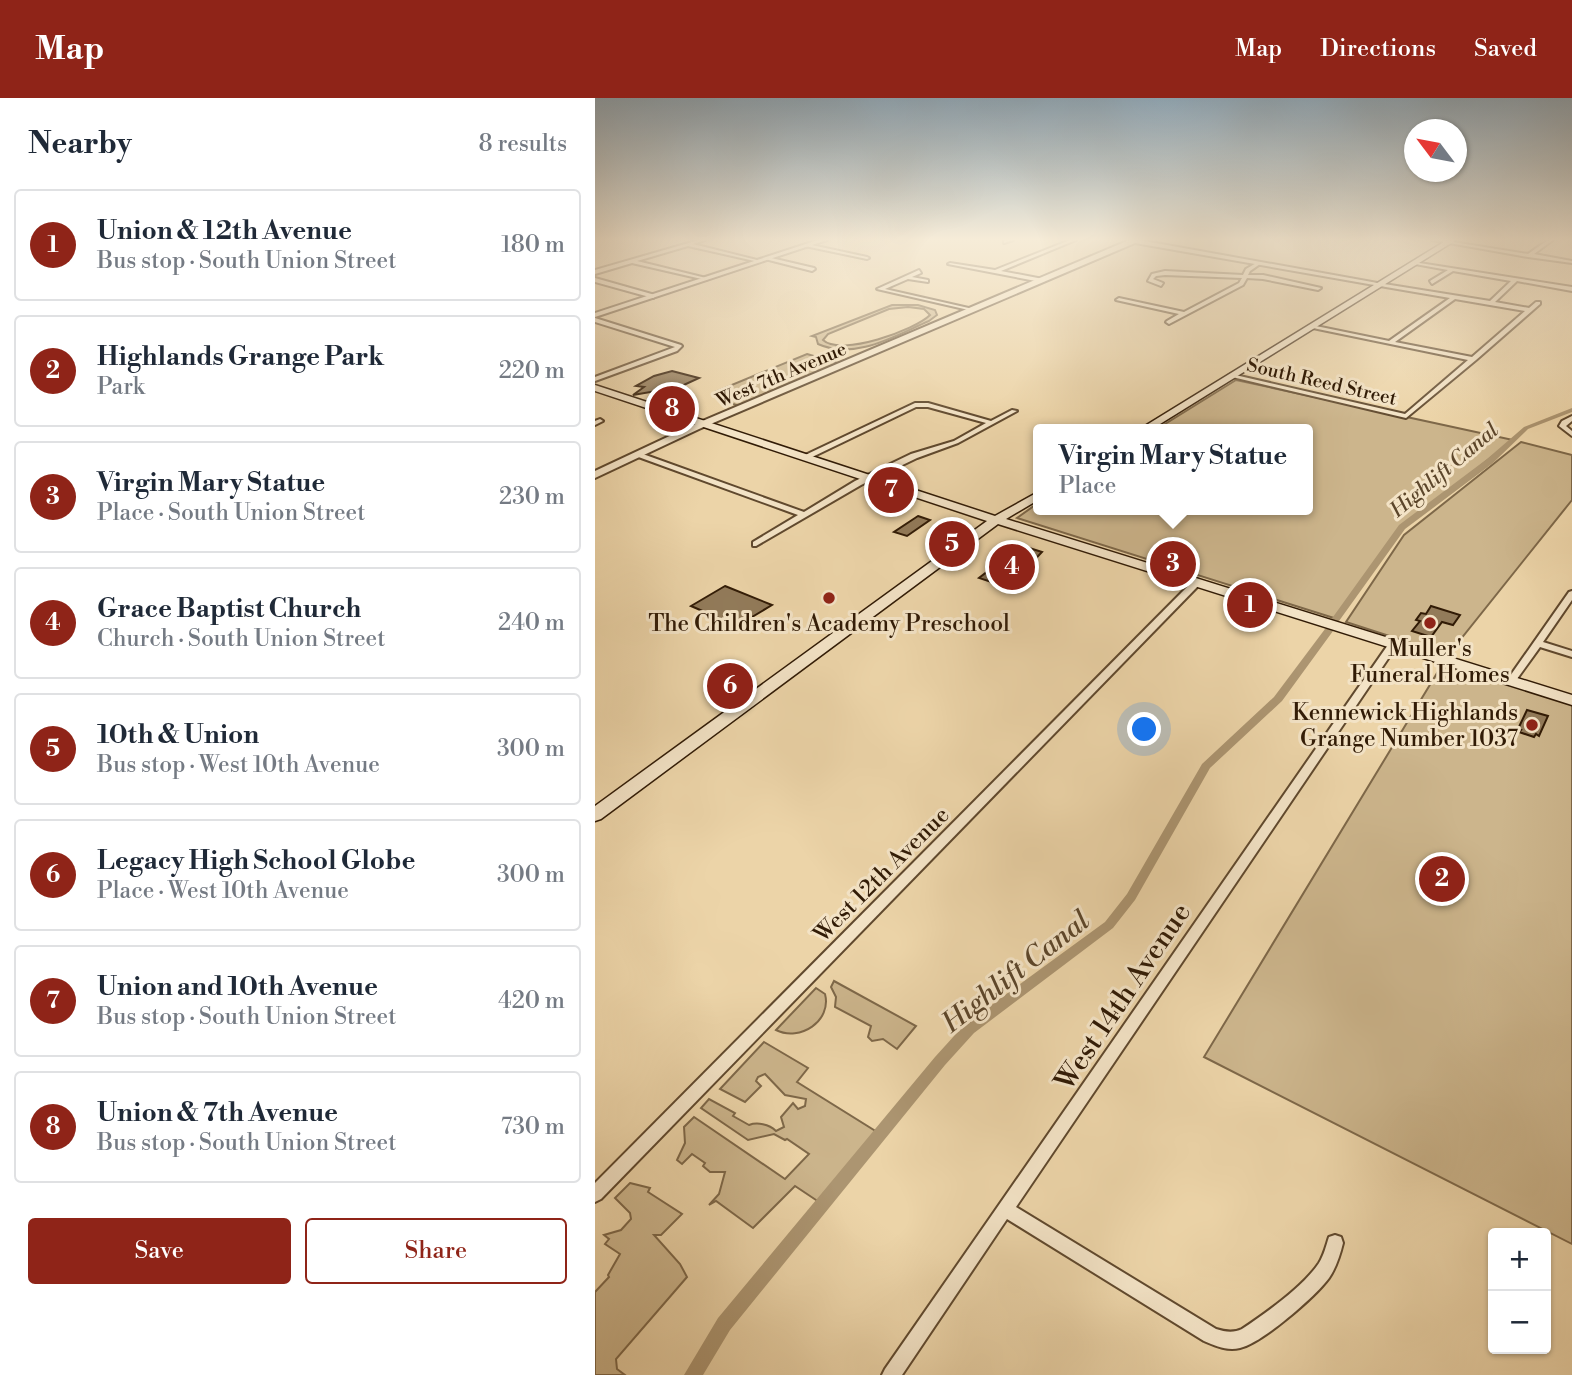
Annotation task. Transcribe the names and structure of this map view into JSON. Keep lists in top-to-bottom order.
{
  "streets": {
    "street": [
      "West 7th Avenue",
      "South Reed Street",
      "West 12th Avenue",
      "West 14th Avenue"
    ]
  },
  "water": ["Highlift Canal"],
  "places": ["The Children's Academy Preschool", "Muller's Funeral Homes", "Kennewick Highlands Grange Number 1037"],
  "north": "top left",
  "page": {
    "header": "Map",
    "nav": ["Map", "Directions", "Saved"],
    "heading": ["Nearby", "8 results"],
    "list": [
      {
        "mark": "1",
        "name": "Union & 12th Avenue",
        "note": "Bus stop · South Union Street",
        "value": "180 m"
      },
      {
        "mark": "2",
        "name": "Highlands Grange Park",
        "note": "Park",
        "value": "220 m"
      },
      {
        "mark": "3",
        "name": "Virgin Mary Statue",
        "note": "Place · South Union Street",
        "value": "230 m"
      },
      {
        "mark": "4",
        "name": "Grace Baptist Church",
        "note": "Church · South Union Street",
        "value": "240 m"
      },
      {
        "mark": "5",
        "name": "10th & Union",
        "note": "Bus stop · West 10th Avenue",
        "value": "300 m"
      },
      {
        "mark": "6",
        "name": "Legacy High School Globe",
        "note": "Place · West 10th Avenue",
        "value": "300 m"
      },
      {
        "mark": "7",
        "name": "Union and 10th Avenue",
        "note": "Bus stop · South Union Street",
        "value": "420 m"
      },
      {
        "mark": "8",
        "name": "Union & 7th Avenue",
        "note": "Bus stop · South Union Street",
        "value": "730 m"
      }
    ],
    "pins": [
      "8",
      "7",
      "5",
      "3",
      "4",
      "1",
      "6",
      "2"
    ],
    "popup": ["Virgin Mary Statue", "Place"],
    "buttons": ["Save", "Share"],
    "map_buttons": ["+", "−"]
  }
}
